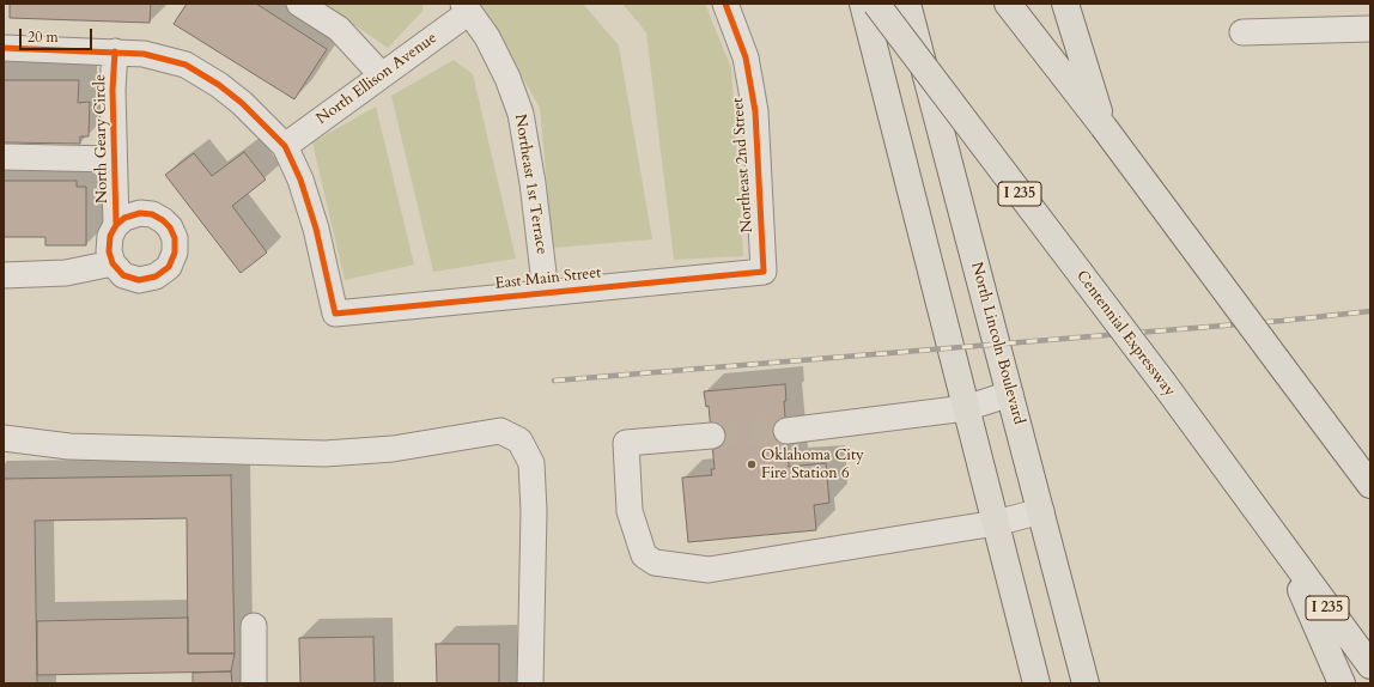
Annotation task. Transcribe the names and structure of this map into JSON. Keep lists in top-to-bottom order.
{
  "streets": {
    "main road": ["I 235", "Centennial Expressway", "North Lincoln Boulevard"],
    "street": [
      "North Ellison Avenue",
      "North Geary Circle",
      "Northeast 2nd Street",
      "Northeast 1st Terrace",
      "East Main Street"
    ]
  },
  "crossings": [
    ["North Ellison Avenue", "Northeast 1st Terrace"],
    ["North Ellison Avenue", "East Main Street"],
    ["Northeast 2nd Street", "East Main Street"],
    ["Northeast 1st Terrace", "East Main Street"]
  ],
  "places": ["Oklahoma City Fire Station 6"],
  "scale_bar": "20 m"
}
